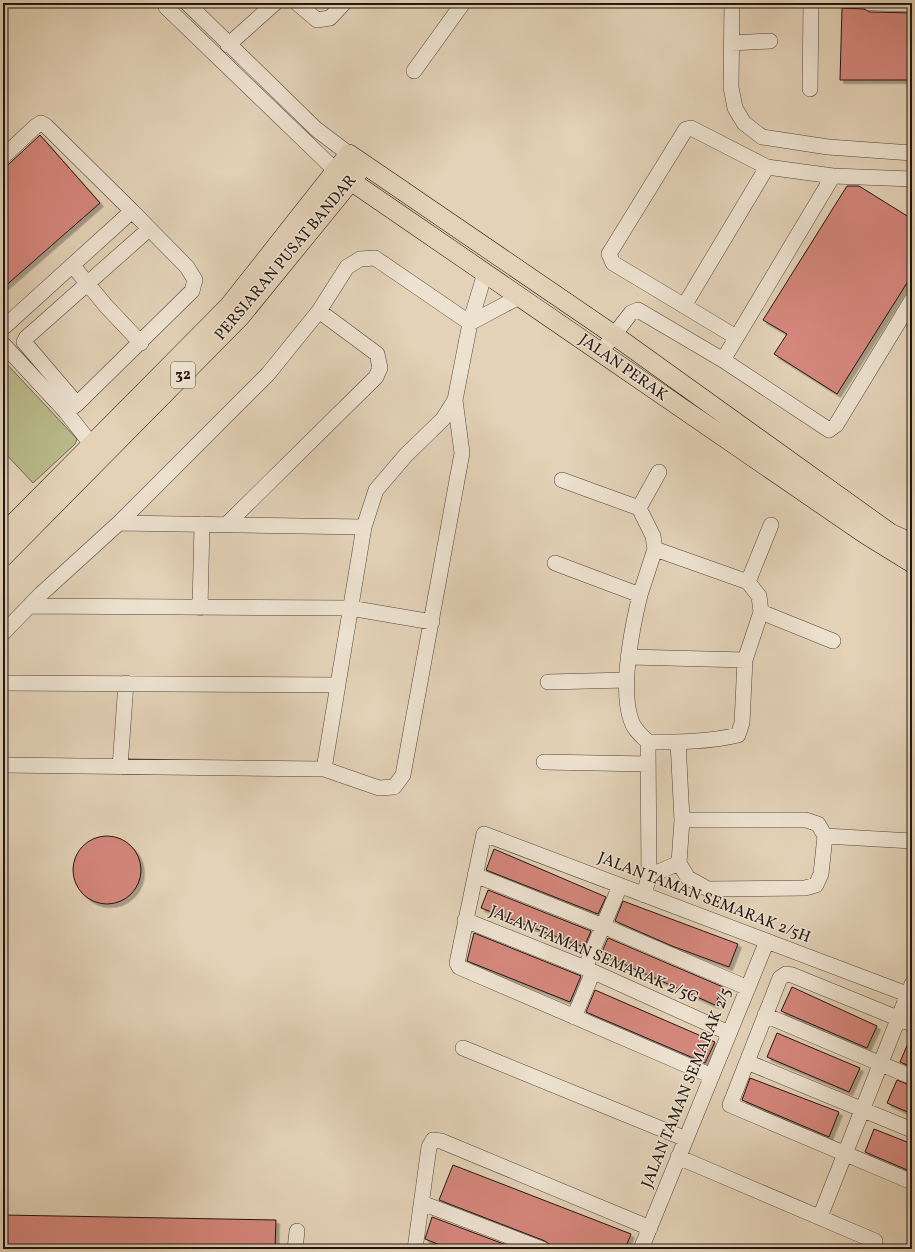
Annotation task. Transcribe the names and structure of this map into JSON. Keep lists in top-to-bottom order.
{
  "streets": {
    "main road": ["PERSIARAN PUSAT BANDAR", "JALAN PERAK", "32"],
    "street": ["JALAN TAMAN SEMARAK 2/5H", "JALAN TAMAN SEMARAK 2/5G", "JALAN TAMAN SEMARAK 2/5"]
  },
  "crossings": [
    ["PERSIARAN PUSAT BANDAR", "JALAN PERAK"],
    ["JALAN TAMAN SEMARAK 2/5H", "JALAN TAMAN SEMARAK 2/5"],
    ["JALAN TAMAN SEMARAK 2/5G", "JALAN TAMAN SEMARAK 2/5"]
  ]
}
